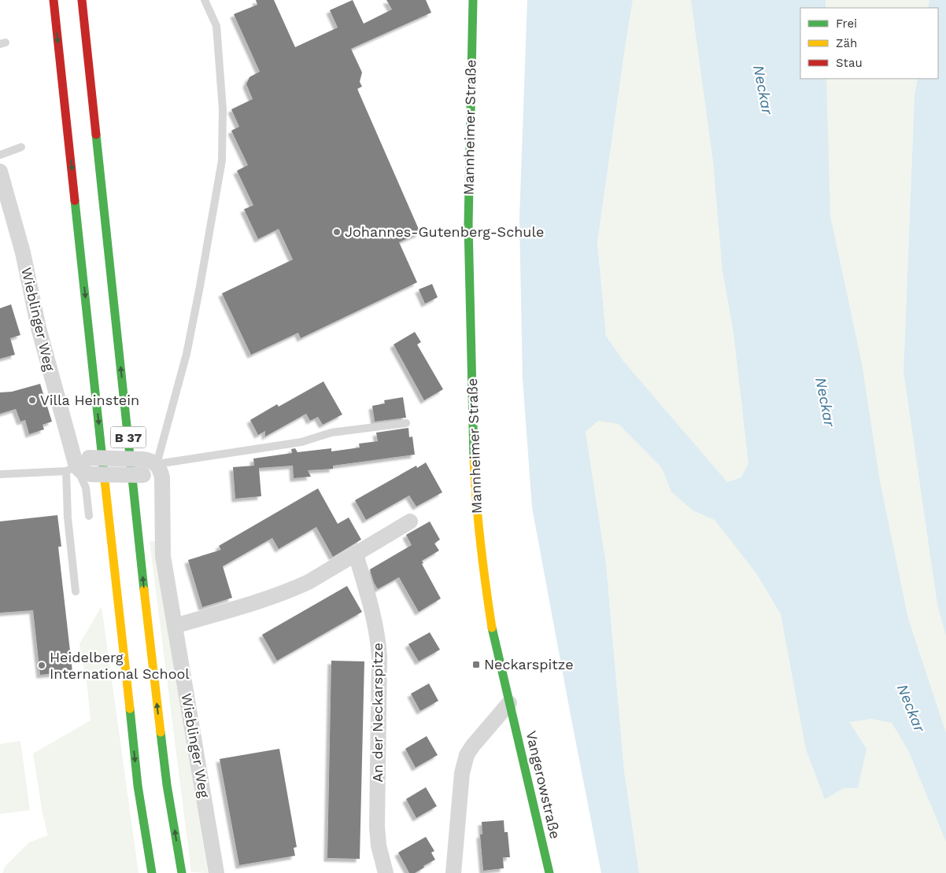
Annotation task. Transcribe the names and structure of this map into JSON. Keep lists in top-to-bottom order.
{
  "streets": {
    "main road": ["Mannheimer Straße", "B 37", "Vangerowstraße"],
    "street": ["Wieblinger Weg", "An der Neckarspitze"]
  },
  "crossings": [
    ["Mannheimer Straße", "Vangerowstraße"]
  ],
  "water": ["Neckar"],
  "places": {
    "other": ["Johannes-Gutenberg-Schule", "Villa Heinstein", "Heidelberg International School"],
    "transit": ["Neckarspitze"]
  },
  "legend": ["Frei", "Zäh", "Stau"]
}
